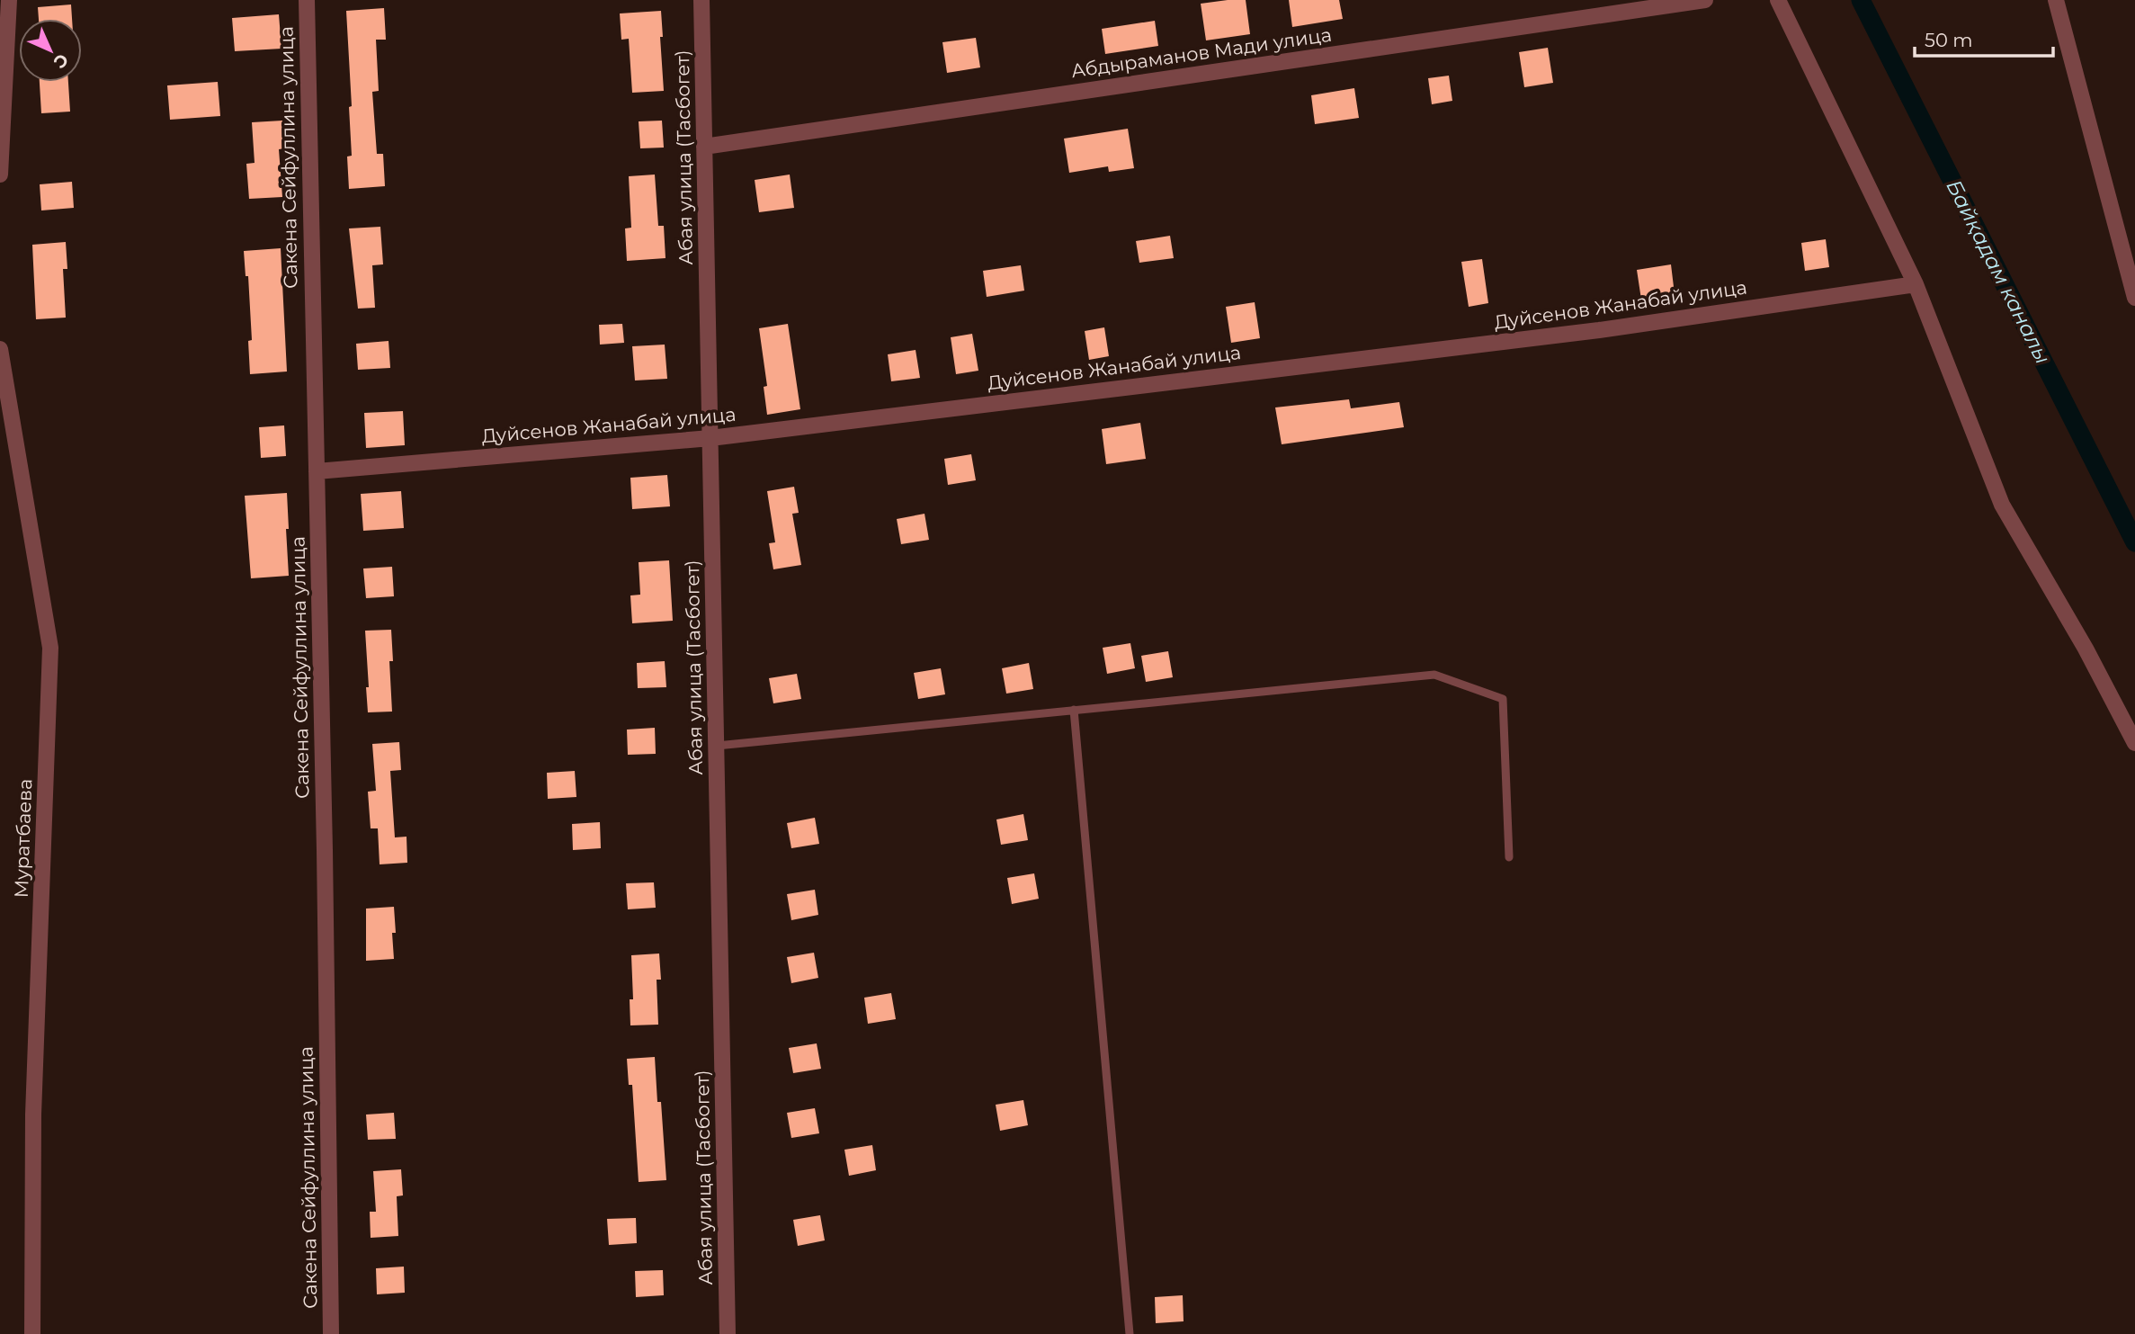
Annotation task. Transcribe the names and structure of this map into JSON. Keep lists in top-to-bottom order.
{
  "streets": {
    "street": [
      "Абдыраманов Мади улица",
      "Сакена Сейфуллина улица",
      "Абая улица (Тасбогет)",
      "Дуйсенов Жанабай улица",
      "Муратбаева"
    ]
  },
  "crossings": [
    ["Абдыраманов Мади улица", "Абая улица (Тасбогет)"],
    ["Сакена Сейфуллина улица", "Дуйсенов Жанабай улица"],
    ["Абая улица (Тасбогет)", "Дуйсенов Жанабай улица"]
  ],
  "water": ["Байқадам каналы"],
  "scale_bar": "50 m",
  "north": "bottom right"
}
